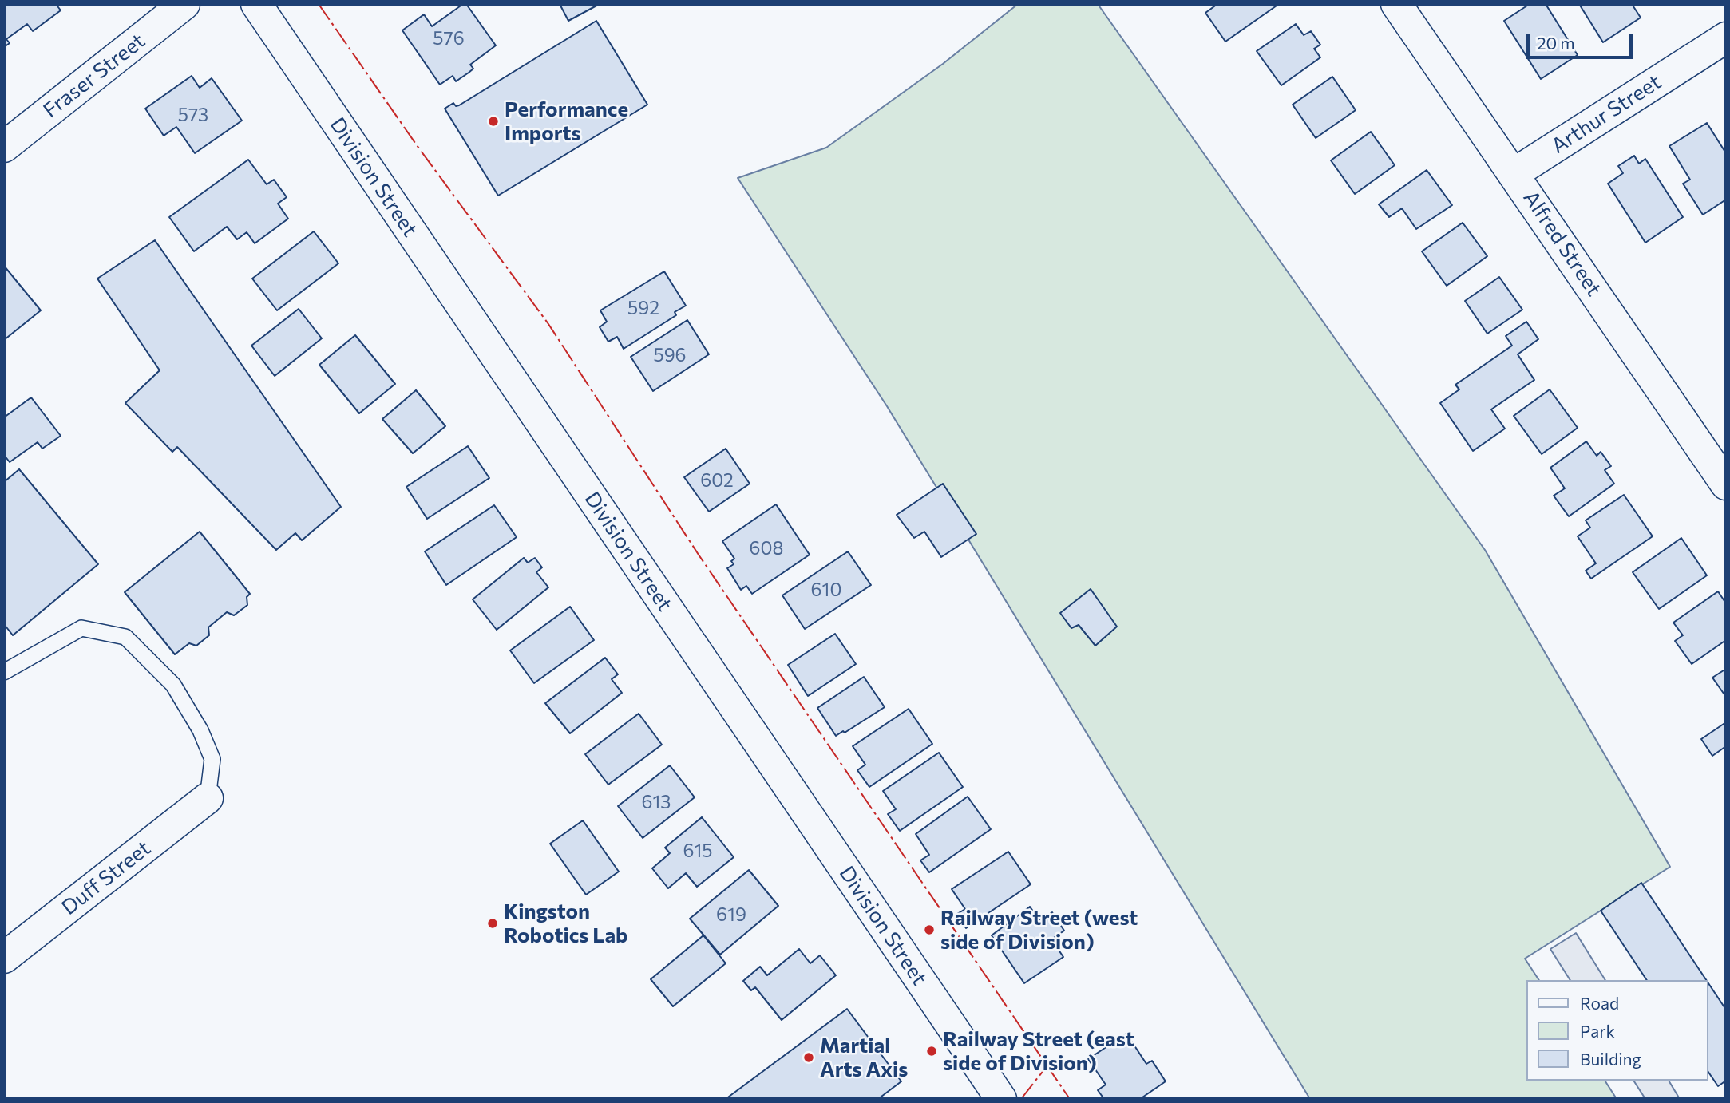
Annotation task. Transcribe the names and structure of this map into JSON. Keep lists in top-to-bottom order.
{
  "streets": {
    "street": [
      "Fraser Street",
      "Arthur Street",
      "Division Street",
      "Alfred Street",
      "Duff Street"
    ]
  },
  "crossings": [
    ["Arthur Street", "Alfred Street"]
  ],
  "places": [
    "Performance Imports",
    "Kingston Robotics Lab",
    "Railway Street (west side of Division)",
    "Railway Street (east side of Division)",
    "Martial Arts Axis"
  ],
  "house_numbers": [
    "576",
    "573",
    "592",
    "596",
    "602",
    "608",
    "610",
    "613",
    "615",
    "619"
  ],
  "legend": ["Road", "Park", "Building"],
  "scale_bar": "20 m"
}
